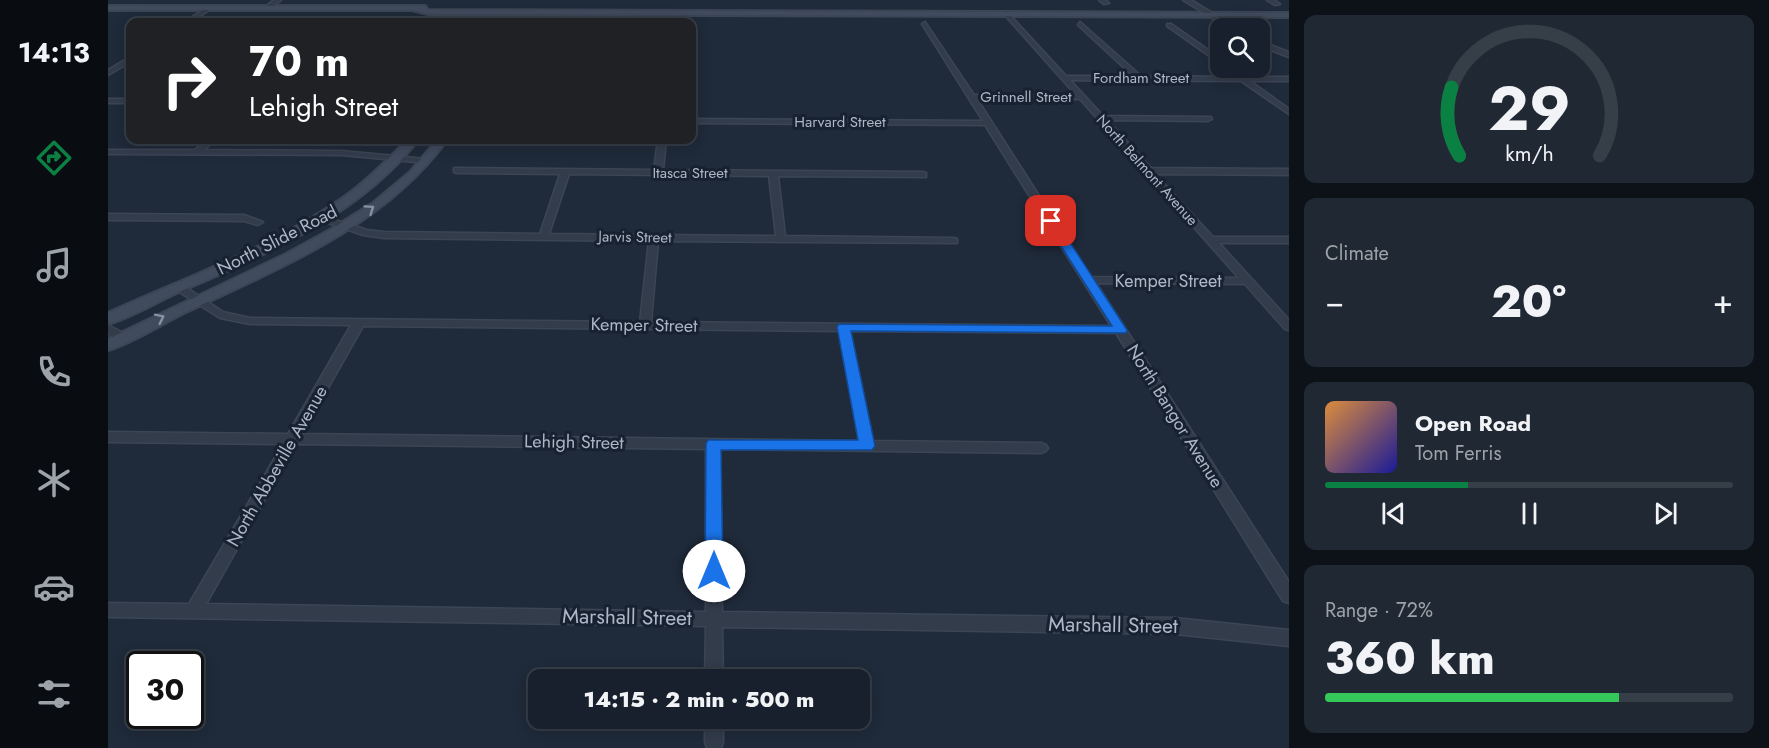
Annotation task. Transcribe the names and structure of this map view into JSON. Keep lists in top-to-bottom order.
{
  "streets": {
    "main road": ["North Slide Road"],
    "street": [
      "Fordham Street",
      "Grinnell Street",
      "Harvard Street",
      "North Belmont Avenue",
      "Itasca Street",
      "Jarvis Street",
      "Kemper Street",
      "North Bangor Avenue",
      "Lehigh Street",
      "North Abbeville Avenue",
      "Marshall Street"
    ]
  },
  "crossings": [
    ["Fordham Street", "North Belmont Avenue"],
    ["Grinnell Street", "North Belmont Avenue"],
    ["Grinnell Street", "North Bangor Avenue"],
    ["Harvard Street", "North Bangor Avenue"],
    ["North Belmont Avenue", "Kemper Street"],
    ["Jarvis Street", "North Slide Road"],
    ["North Slide Road", "Kemper Street"],
    ["Kemper Street", "North Bangor Avenue"],
    ["Kemper Street", "North Abbeville Avenue"],
    ["Lehigh Street", "North Abbeville Avenue"],
    ["North Abbeville Avenue", "Marshall Street"]
  ],
  "page": {
    "tabs": "14:13",
    "turn": ["70 m", "Lehigh Street"],
    "tile": [
      "Climate",
      ["Range · 72%", "360 km"]
    ],
    "heat": ["−", "20°", "+"],
    "song": ["Open Road", "Tom Ferris"],
    "limit": "30",
    "trip": "14:15 · 2 min · 500 m",
    "gauge": ["29", "km/h"]
  }
}
